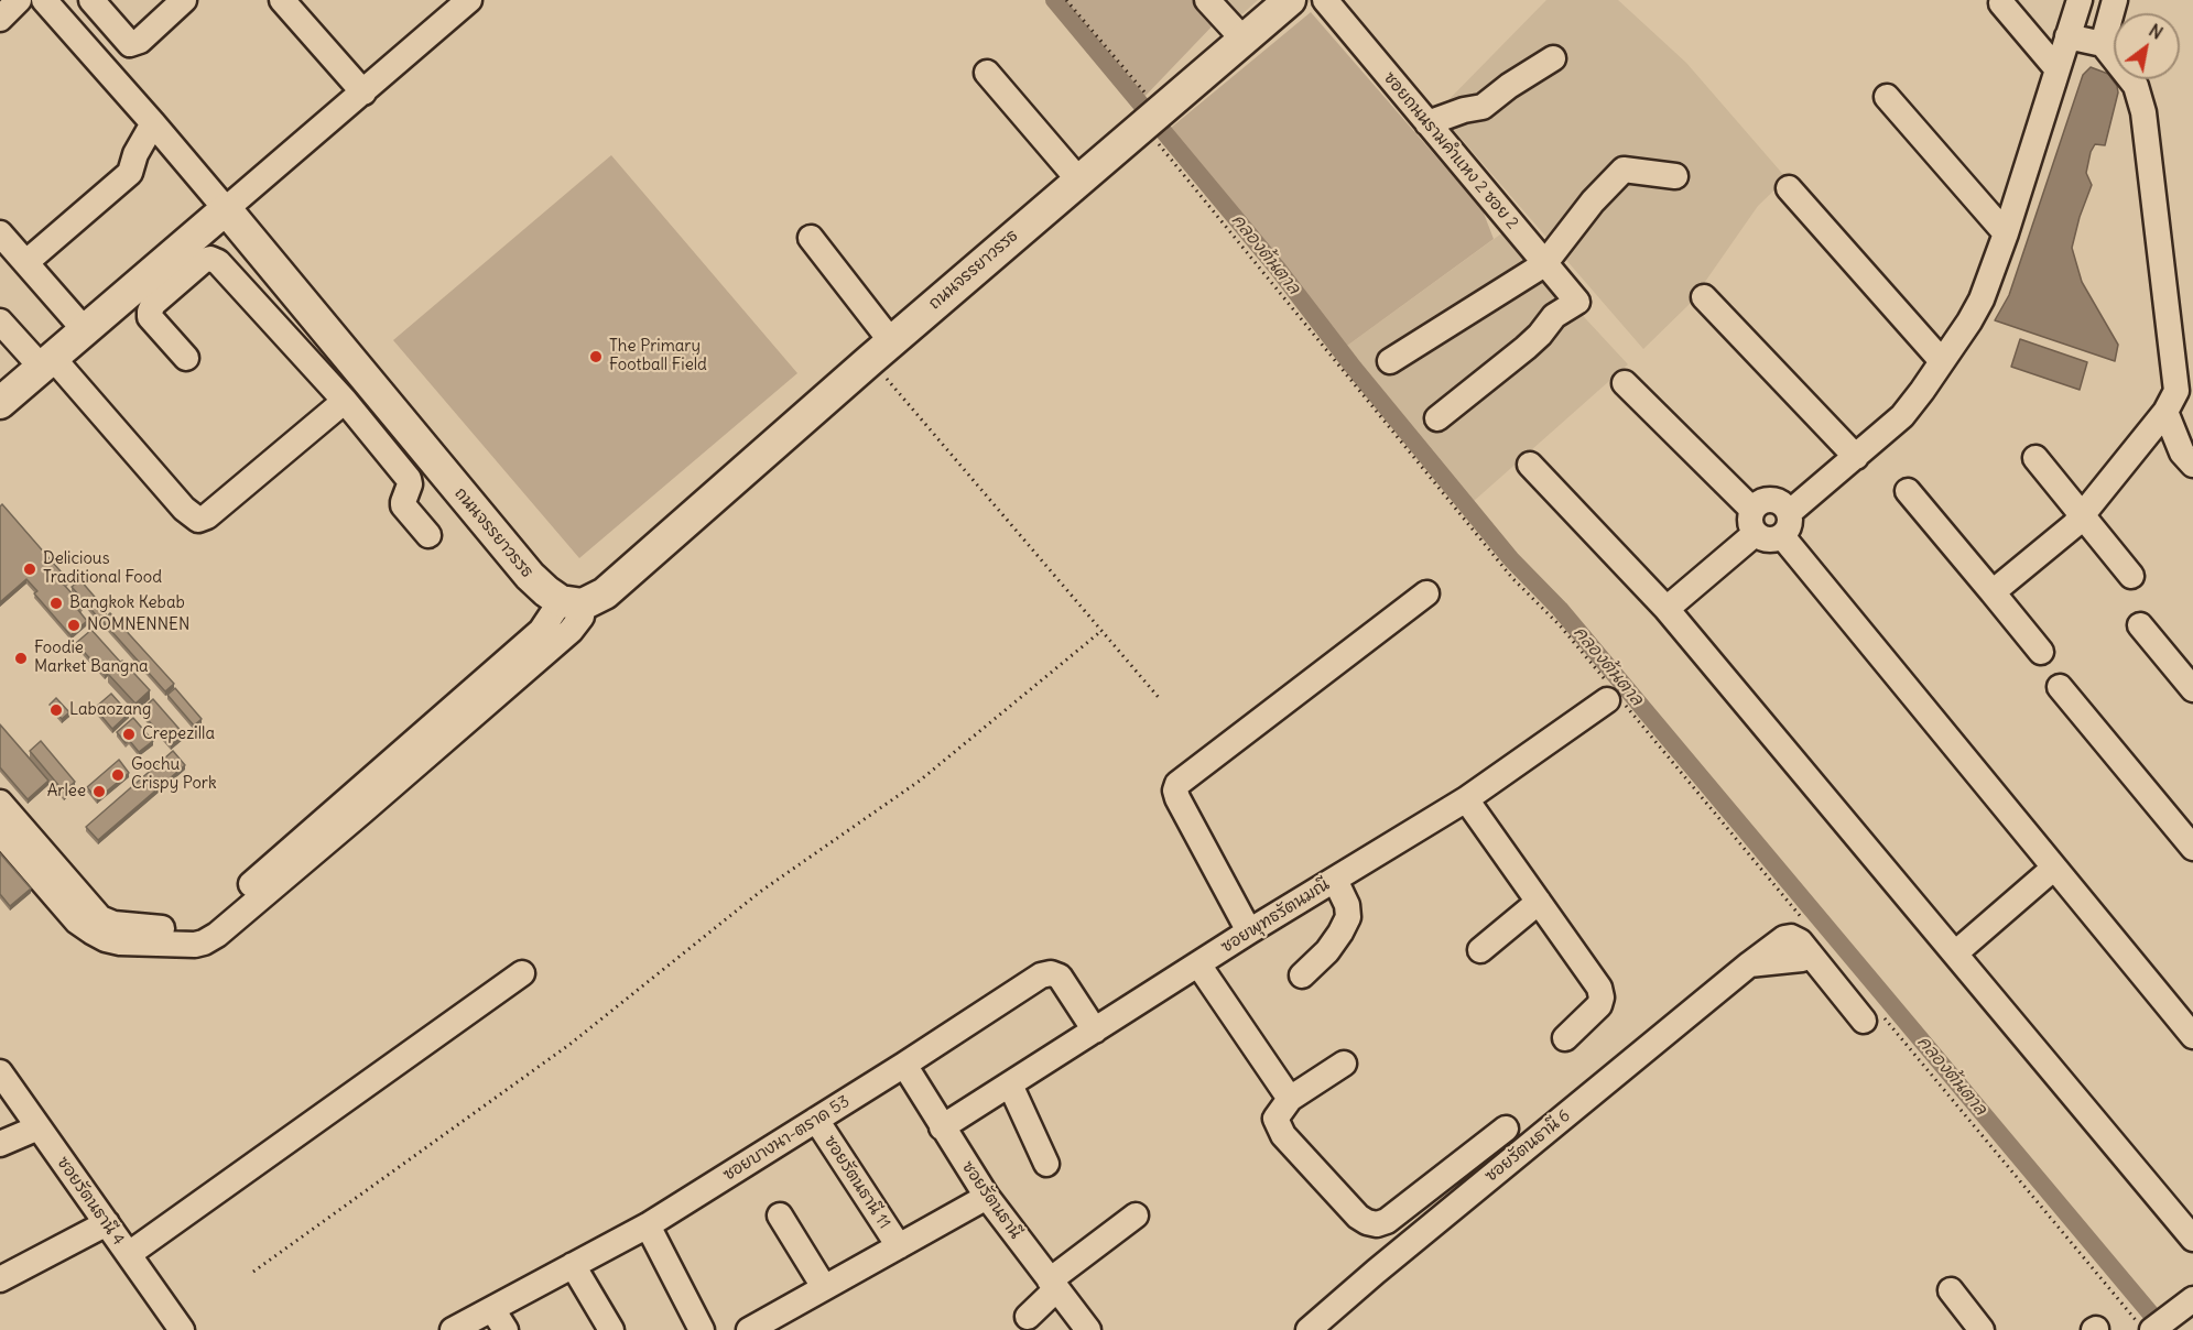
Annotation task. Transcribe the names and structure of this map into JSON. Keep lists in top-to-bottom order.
{
  "streets": {
    "main road": ["ถนนจรรยาวรรธ"],
    "street": [
      "ซอยถนนรามคำแหง 2 ซอย 2",
      "ซอยพุทธรัตนมณี",
      "ซอยบางนา-ตราด 53",
      "ซอยรัตนธานี 6",
      "ซอยรัตนธานี 11",
      "ซอยรัตนธานี",
      "ซอยรัตนธานี 4"
    ]
  },
  "crossings": [
    ["ซอยพุทธรัตนมณี", "ซอยบางนา-ตราด 53"],
    ["ซอยพุทธรัตนมณี", "ซอยรัตนธานี"],
    ["ซอยบางนา-ตราด 53", "ซอยรัตนธานี 11"],
    ["ซอยบางนา-ตราด 53", "ซอยรัตนธานี"]
  ],
  "water": ["คลองต้นตาล"],
  "places": [
    "The Primary Football Field",
    "Delicious Traditional Food",
    "Bangkok Kebab",
    "NOMNENNEN",
    "Foodie Market Bangna",
    "Labaozang",
    "Crepezilla",
    "Gochu Crispy Pork",
    "Arlee"
  ],
  "north": "top right"
}
